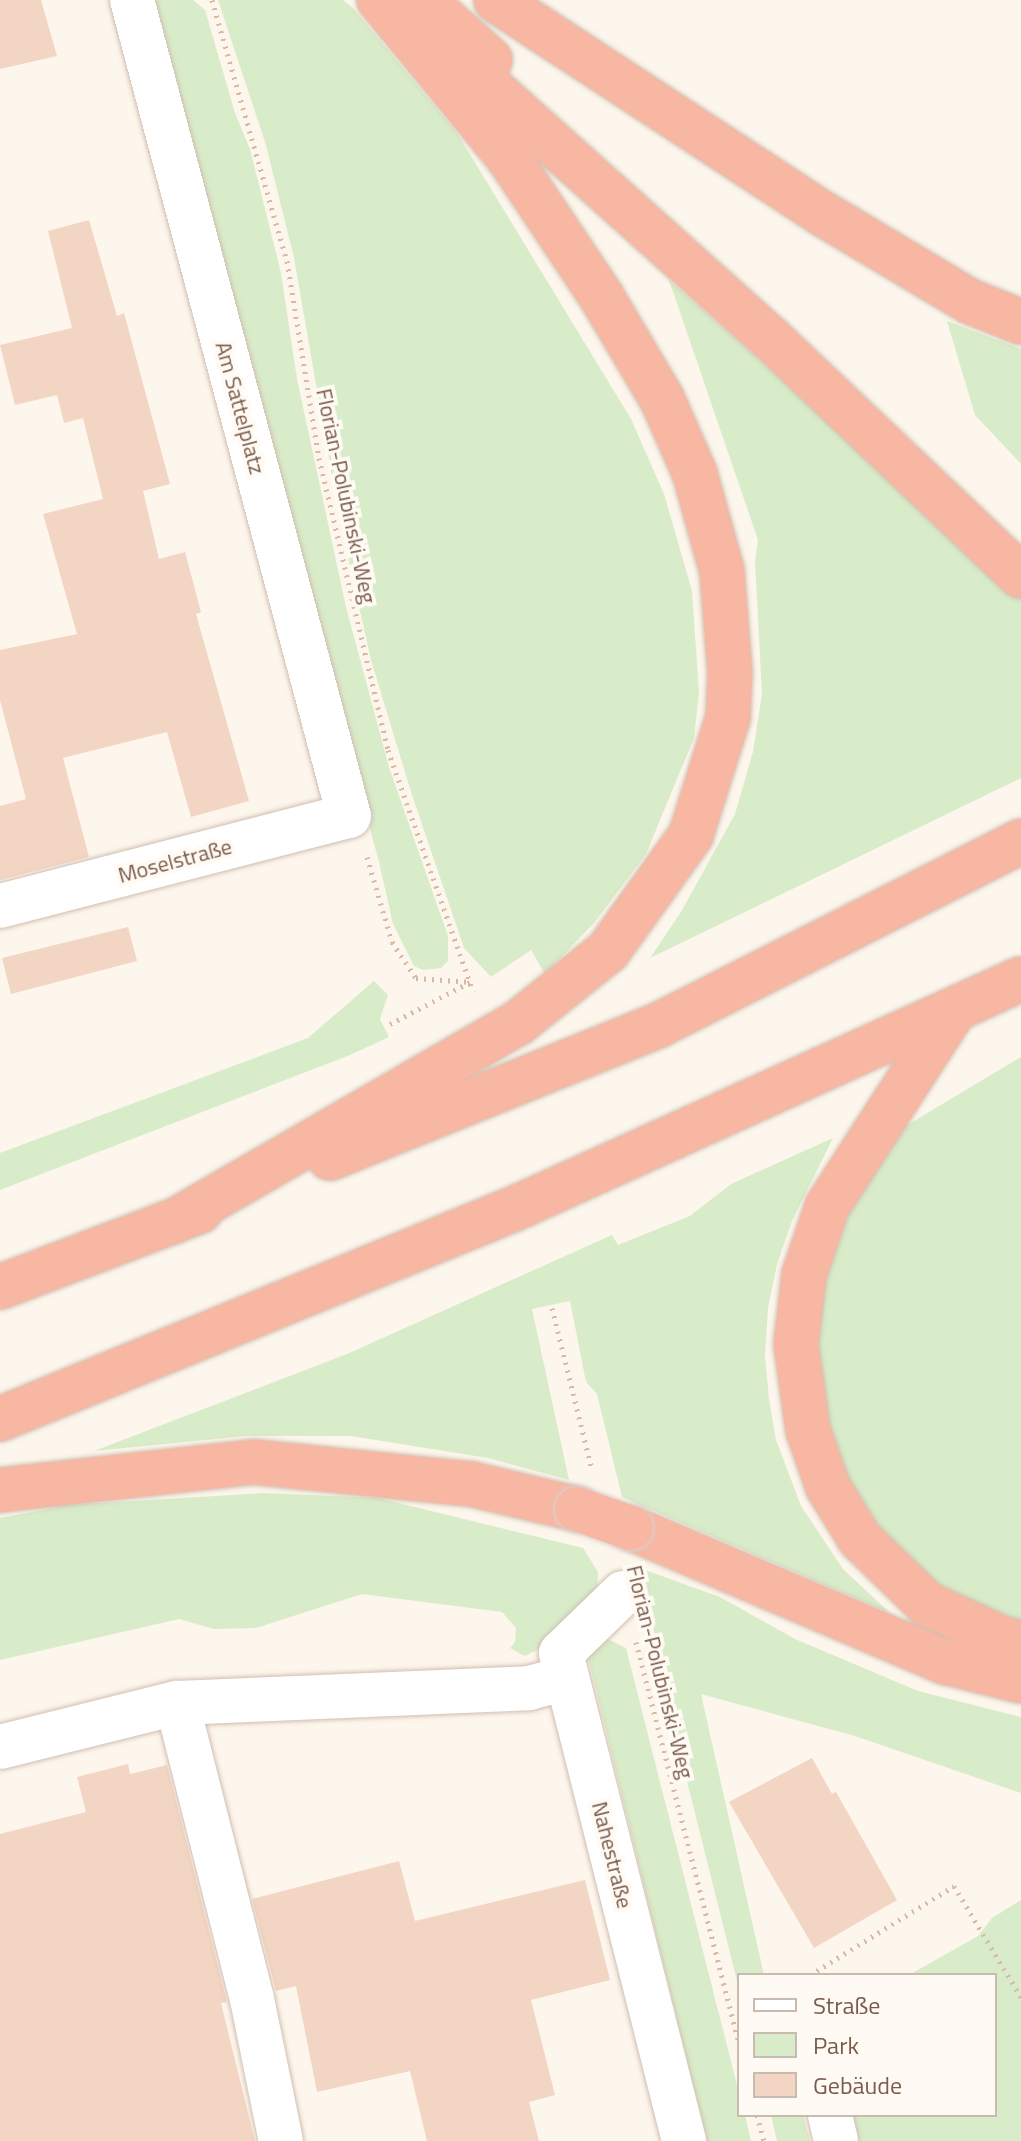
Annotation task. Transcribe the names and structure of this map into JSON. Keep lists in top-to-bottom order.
{
  "streets": {
    "street": ["Am Sattelplatz", "Moselstraße", "Nahestraße"],
    "path": ["Florian-Polubinski-Weg"]
  },
  "crossings": [
    ["Am Sattelplatz", "Moselstraße"],
    ["Florian-Polubinski-Weg", "Nahestraße"]
  ],
  "legend": ["Straße", "Park", "Gebäude"]
}
